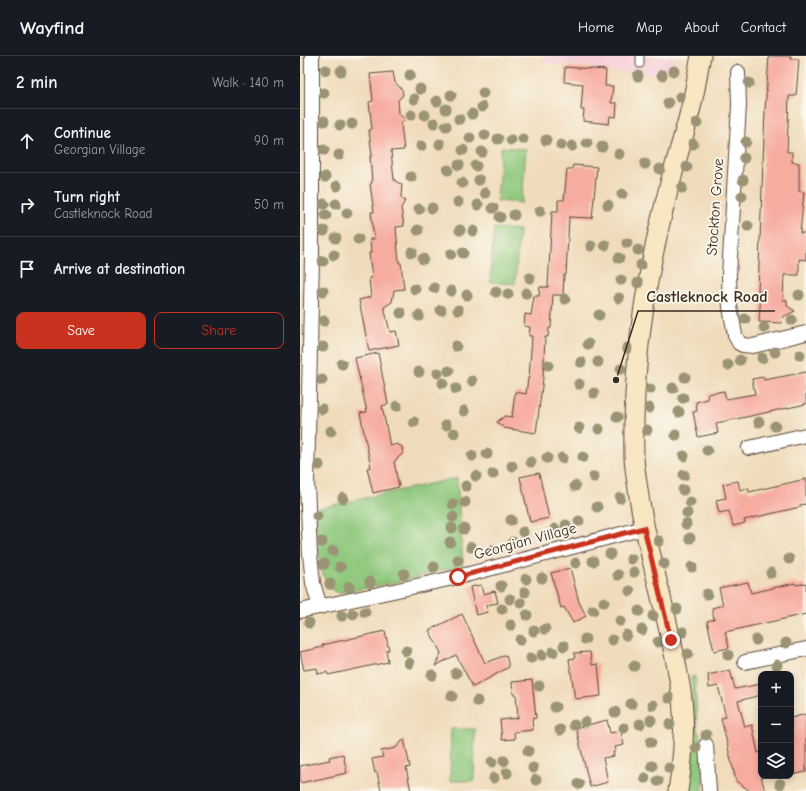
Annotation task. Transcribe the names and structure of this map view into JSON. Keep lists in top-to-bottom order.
{
  "streets": {
    "street": ["Stockton Grove", "Georgian Village"]
  },
  "places": ["Castleknock Road"],
  "page": {
    "header": "Wayfind",
    "nav": [
      "Home",
      "Map",
      "About",
      "Contact"
    ],
    "heading": ["2 min", "Walk · 140 m"],
    "list": [
      ["Continue", "Georgian Village", "90 m"],
      ["Turn right", "Castleknock Road", "50 m"],
      "Arrive at destination"
    ],
    "buttons": ["Save", "Share"],
    "map_buttons": ["+", "−"]
  }
}
